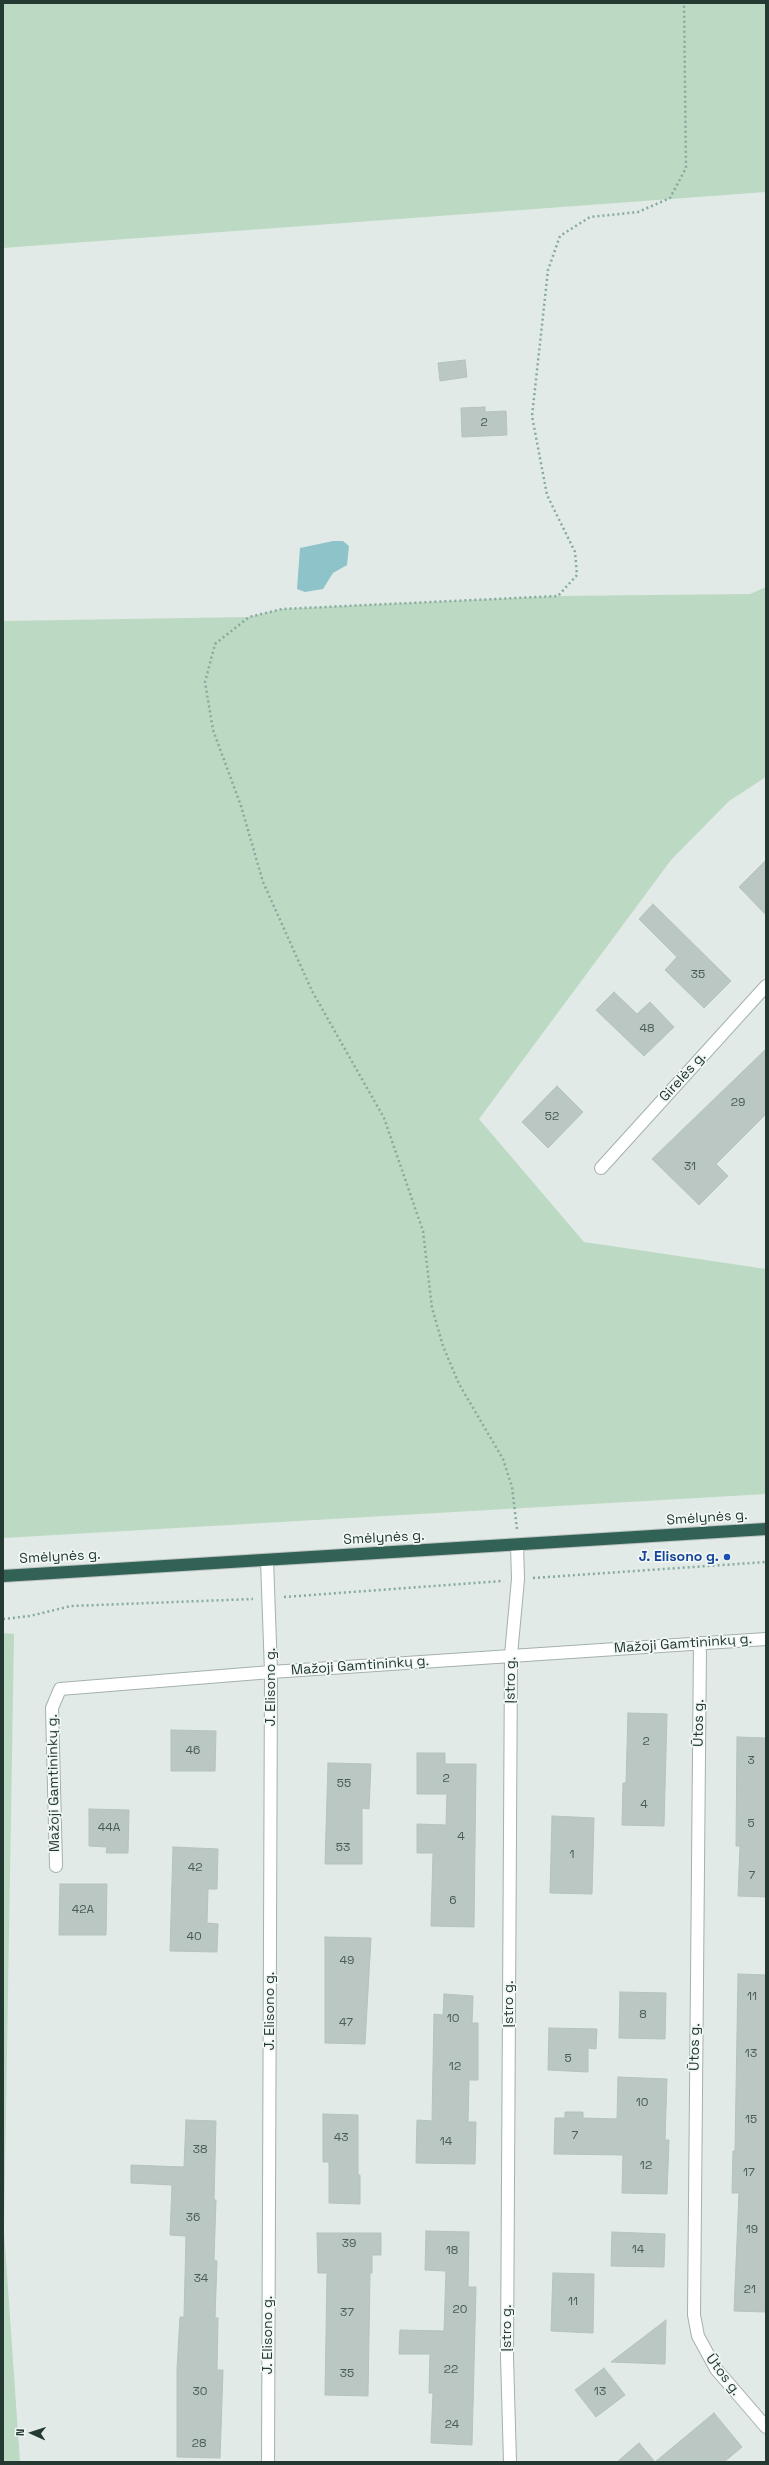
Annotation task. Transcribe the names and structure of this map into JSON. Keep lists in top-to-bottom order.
{
  "streets": {
    "highway": ["Smėlynės g."],
    "street": [
      "Girelės g.",
      "Mažoji Gamtininkų g.",
      "Įstro g.",
      "J. Elisono g.",
      "Ūtos g."
    ]
  },
  "crossings": [
    ["Smėlynės g.", "Įstro g."],
    ["Smėlynės g.", "J. Elisono g."],
    ["Mažoji Gamtininkų g.", "Įstro g."],
    ["Mažoji Gamtininkų g.", "J. Elisono g."],
    ["Mažoji Gamtininkų g.", "Ūtos g."]
  ],
  "places": ["J. Elisono g."],
  "house_numbers": [
    "2",
    "35",
    "48",
    "29",
    "52",
    "31",
    "2",
    "46",
    "3",
    "2",
    "55",
    "4",
    "5",
    "44A",
    "4",
    "53",
    "1",
    "42",
    "7",
    "6",
    "42A",
    "40",
    "49",
    "11",
    "8",
    "10",
    "47",
    "13",
    "5",
    "12",
    "10",
    "15",
    "7",
    "43",
    "14",
    "38",
    "12",
    "17",
    "36",
    "19",
    "39",
    "14",
    "18",
    "34",
    "21",
    "11",
    "20",
    "37",
    "22",
    "35",
    "30",
    "13",
    "24",
    "28"
  ],
  "north": "left"
}
